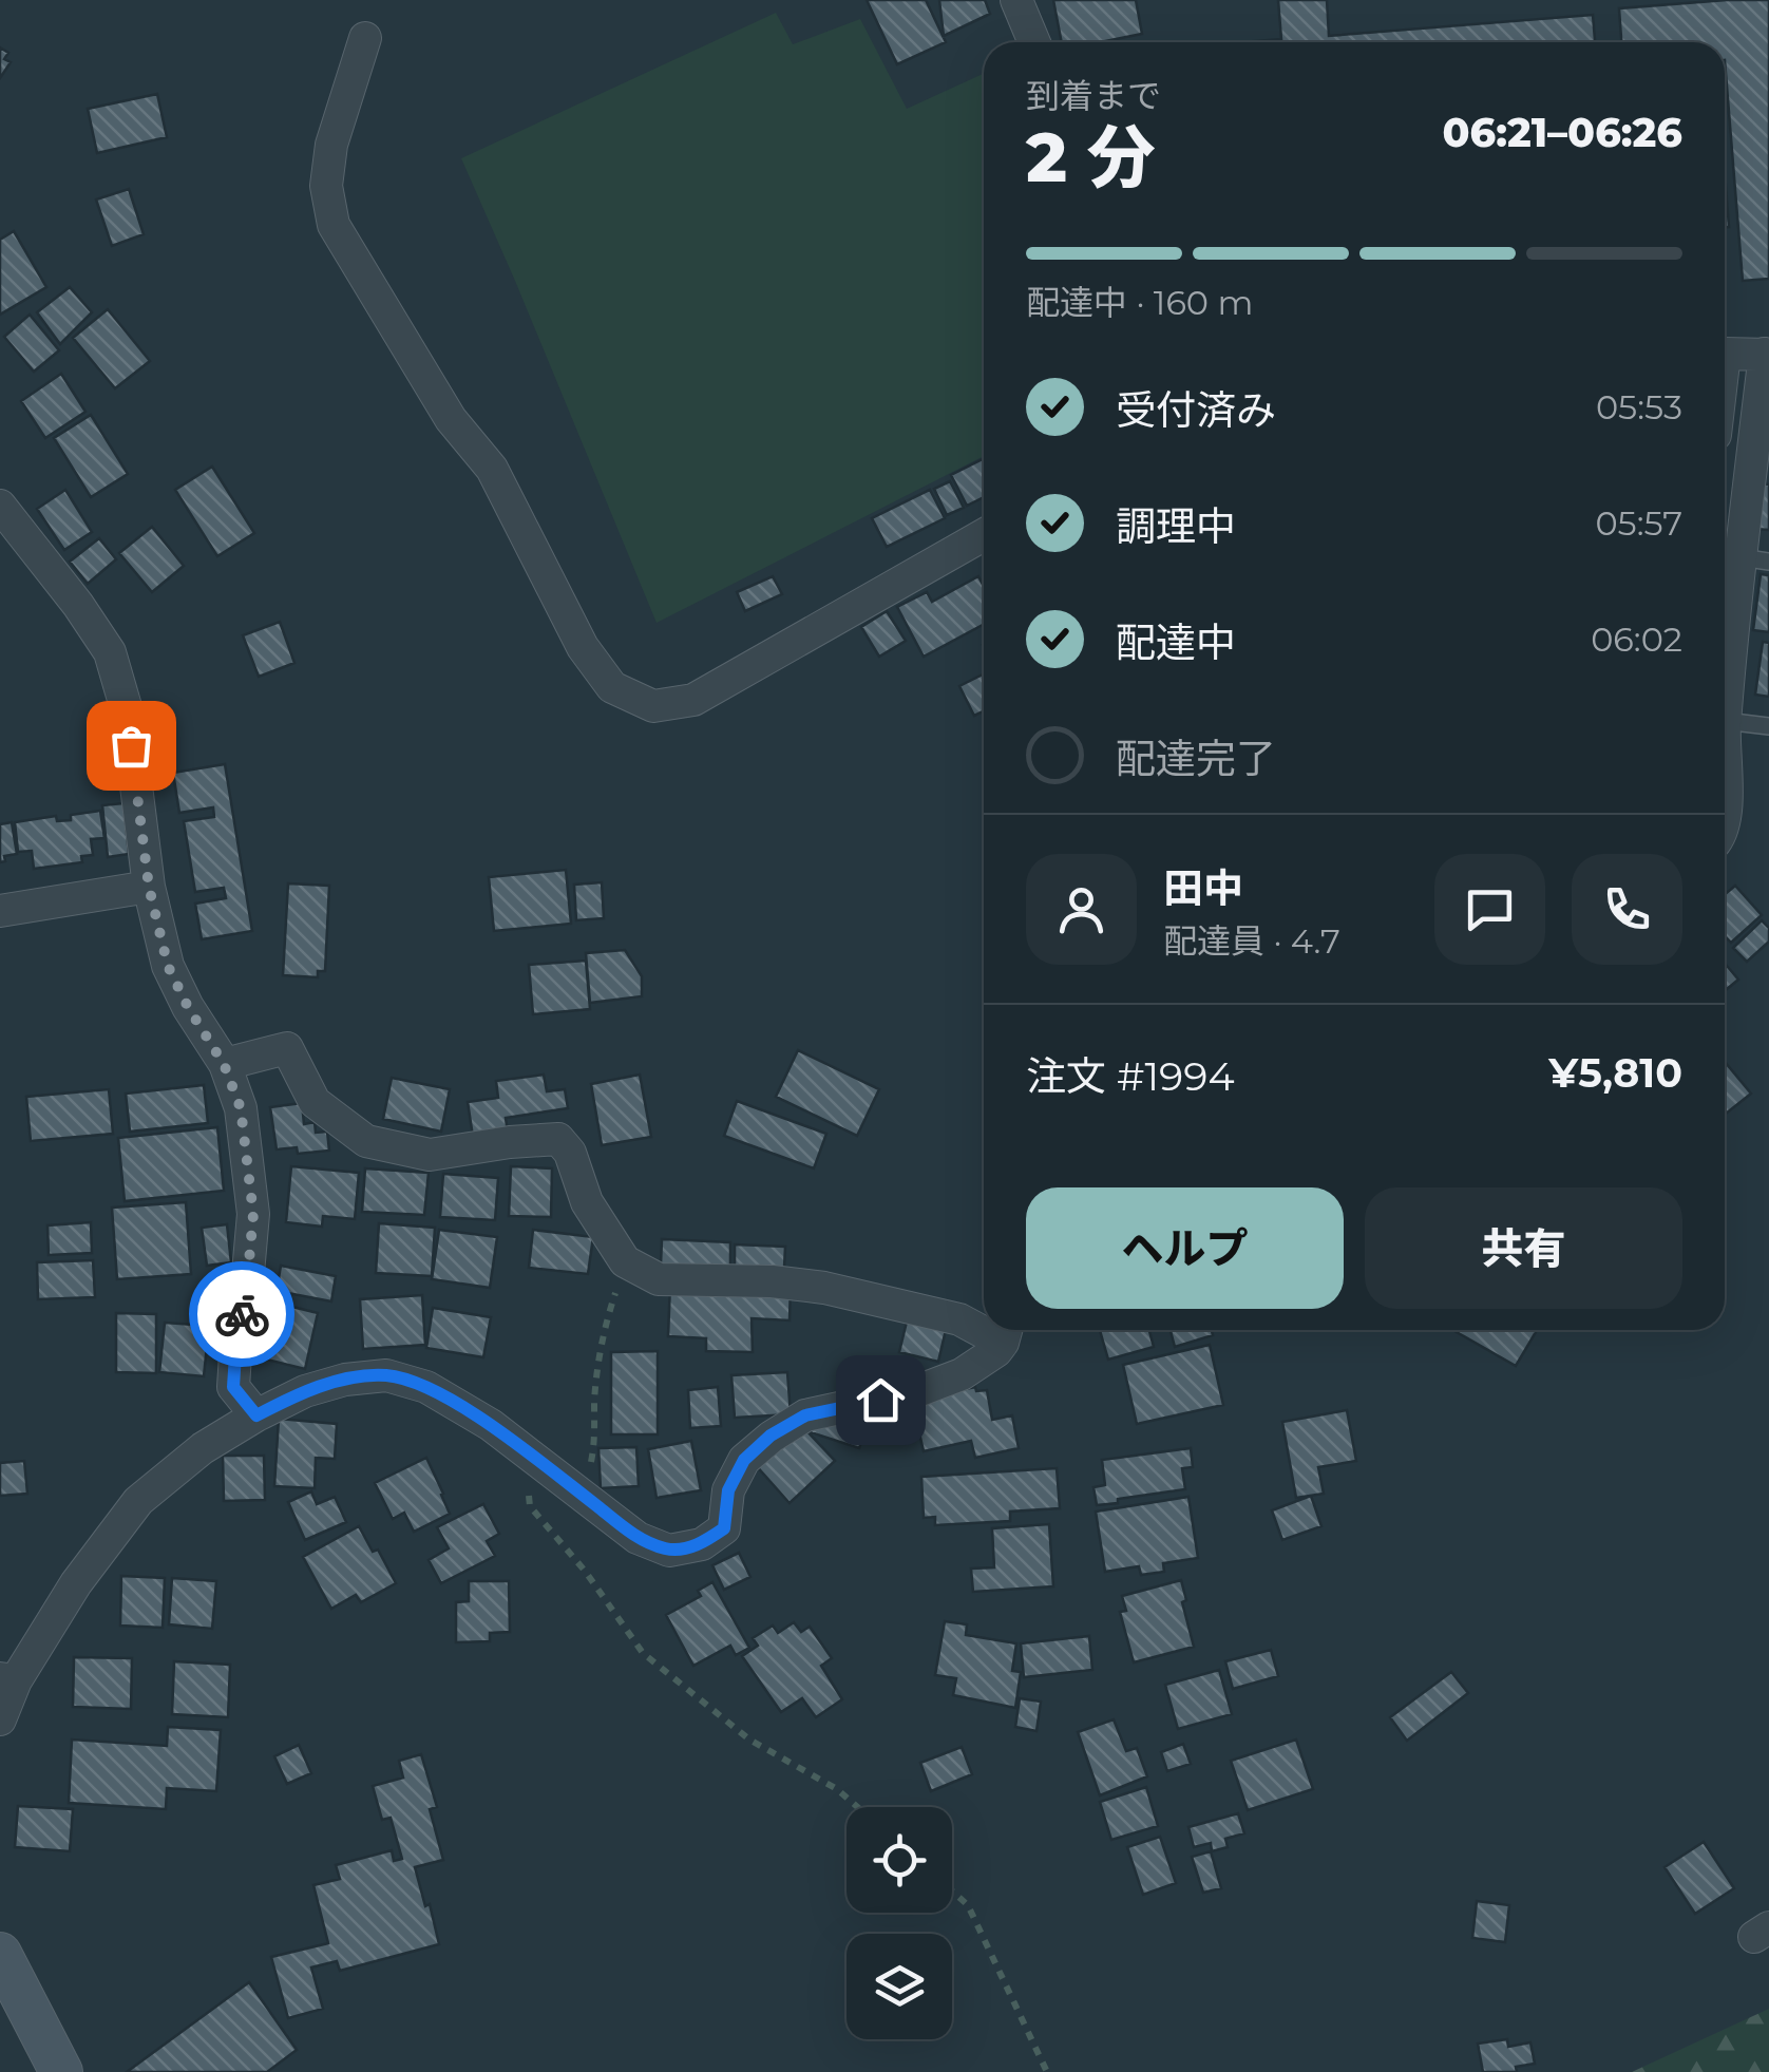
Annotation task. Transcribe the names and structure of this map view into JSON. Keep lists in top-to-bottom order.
{
  "page": {
    "heading": ["2 分", "到着まで", "06:21–06:26"],
    "panel": [
      "田中",
      "配達員 · 4.7",
      "注文 #1994",
      "¥5,810"
    ],
    "bar": "配達中 · 160 m",
    "list": [
      ["受付済み", "05:53"],
      ["調理中", "05:57"],
      ["配達中", "06:02"],
      "配達完了"
    ],
    "buttons": ["ヘルプ", "共有"]
  }
}
